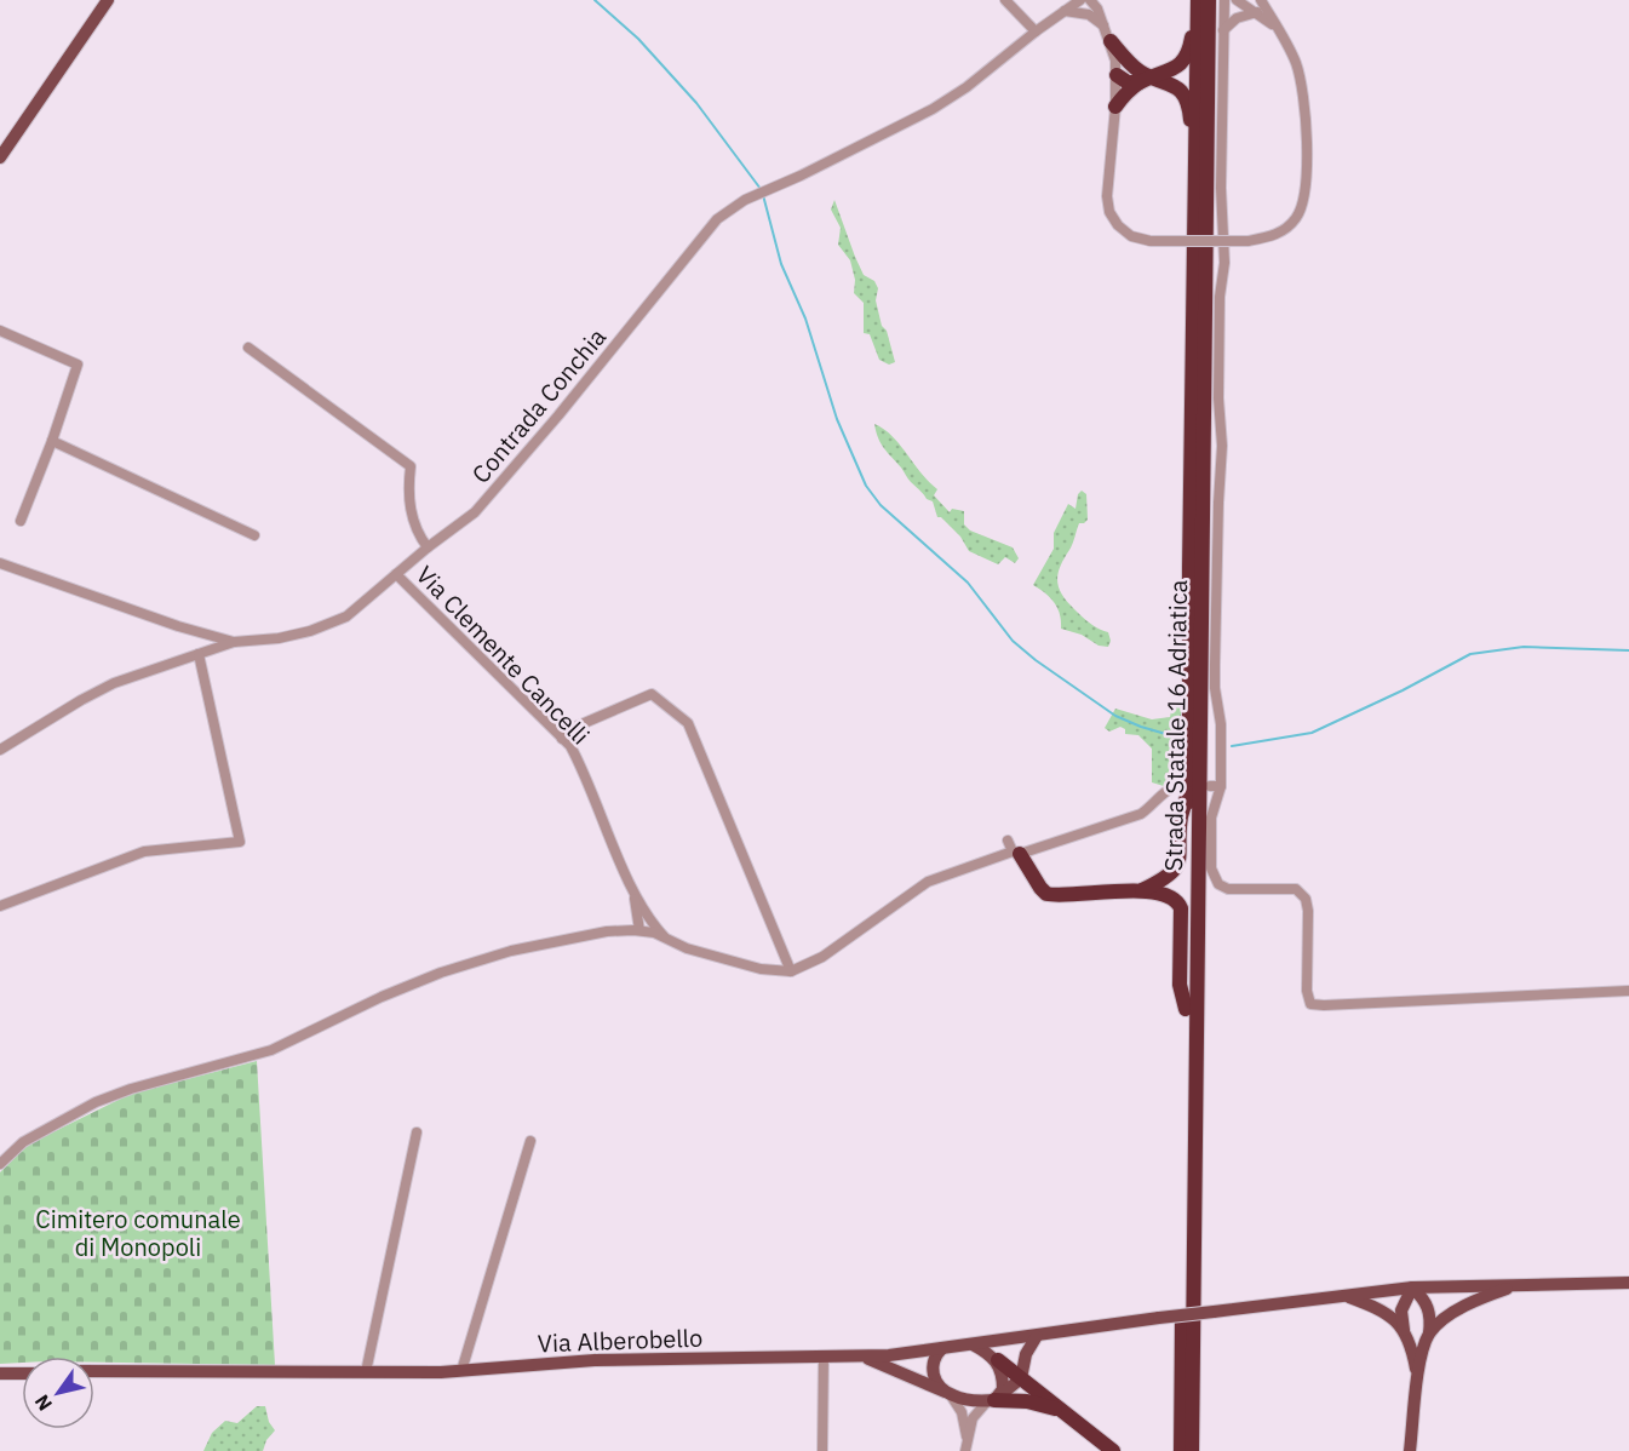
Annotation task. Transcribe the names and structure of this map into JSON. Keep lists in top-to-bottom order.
{
  "streets": {
    "highway": ["Strada Statale 16 Adriatica"],
    "main road": ["Via Alberobello"],
    "street": ["Contrada Conchia", "Via Clemente Cancelli"]
  },
  "crossings": [
    ["Contrada Conchia", "Via Clemente Cancelli"]
  ],
  "parks": ["Cimitero comunale di Monopoli"],
  "north": "bottom left"
}
